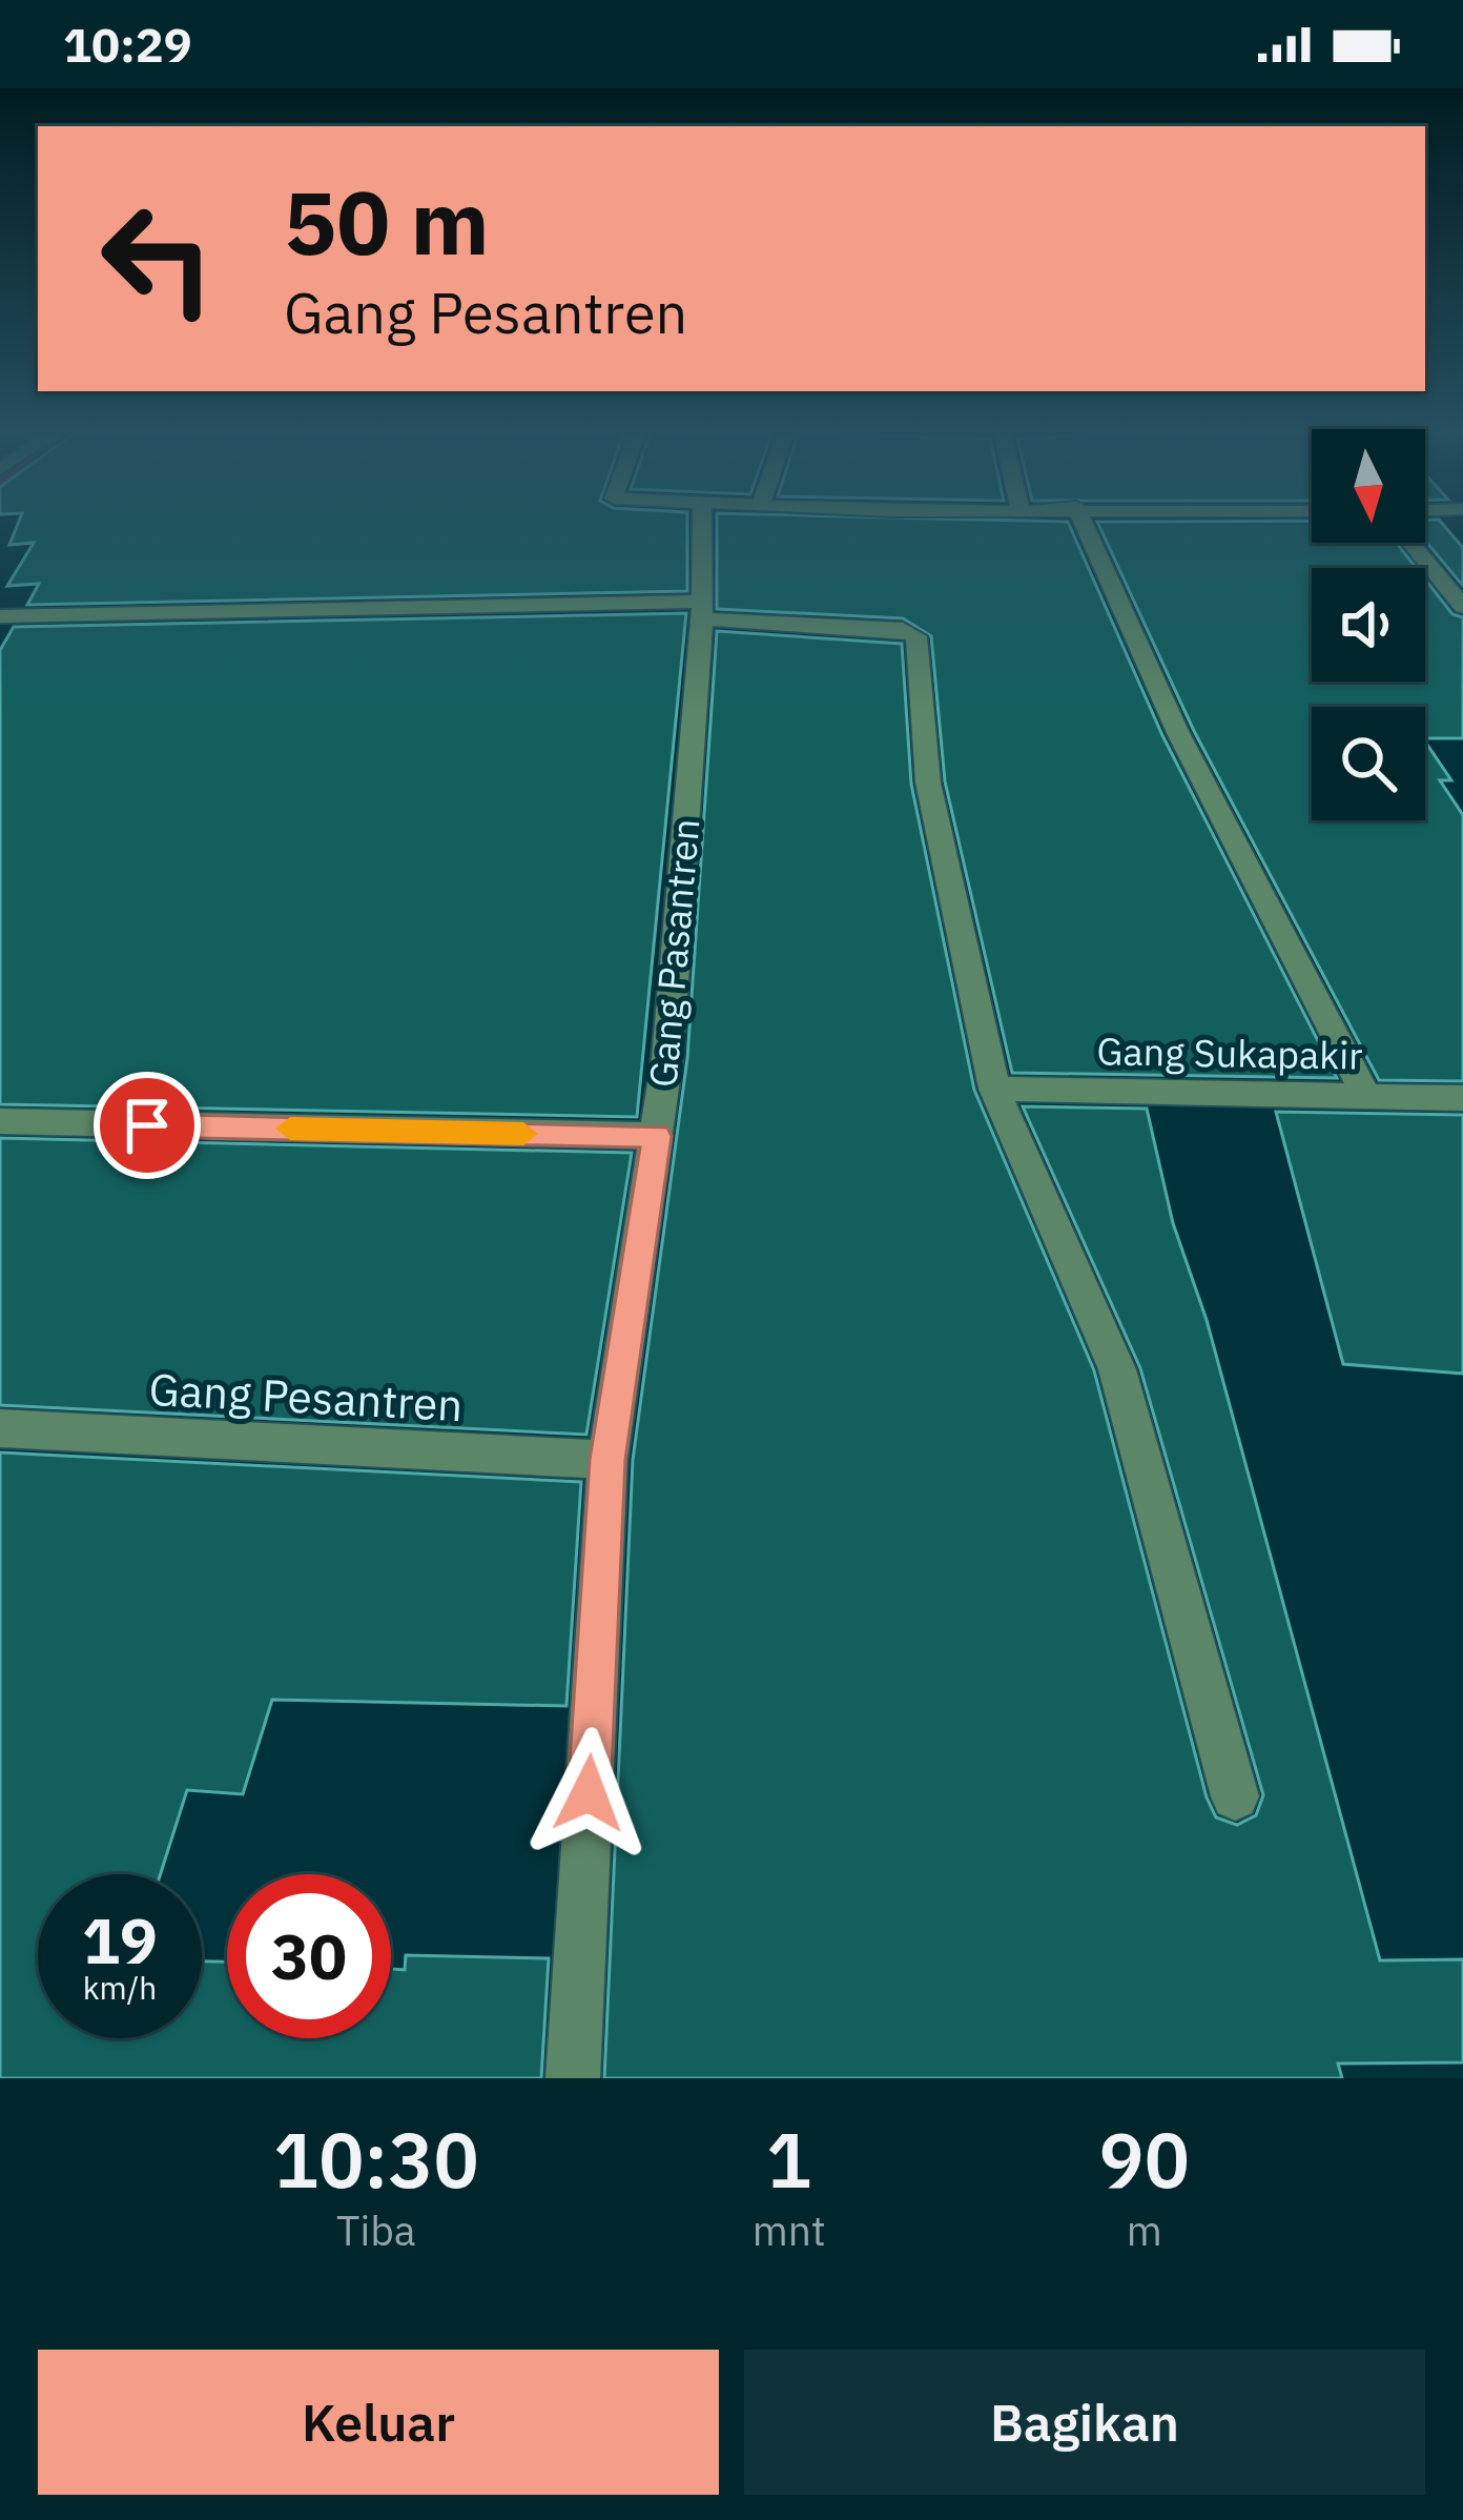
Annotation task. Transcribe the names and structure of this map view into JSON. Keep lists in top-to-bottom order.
{
  "streets": {
    "street": ["Gang Pasantren", "Gang Sukapakir", "Gang Pesantren"]
  },
  "crossings": [
    ["Gang Pasantren", "Gang Pesantren"]
  ],
  "north": "bottom",
  "page": {
    "status": "10:29",
    "turn": ["50 m", "Gang Pesantren"],
    "speed": "19 km/h",
    "limit": "30",
    "eta": [
      "10:30",
      "Tiba",
      "1",
      "mnt",
      "90",
      "m"
    ],
    "buttons": ["Keluar", "Bagikan"]
  }
}
